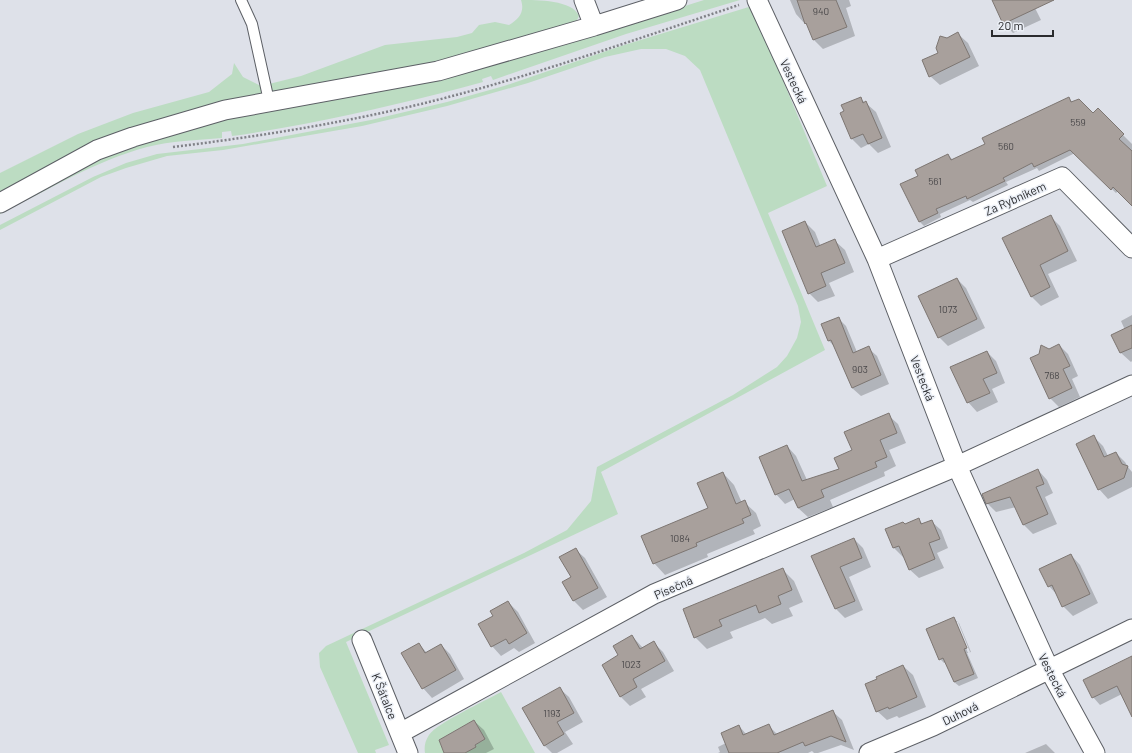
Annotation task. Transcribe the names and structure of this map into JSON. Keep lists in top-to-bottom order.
{
  "streets": {
    "street": [
      "Vestecká",
      "Za Rybníkem",
      "Písečná",
      "K Šátalce",
      "Duhová"
    ]
  },
  "crossings": [
    ["Vestecká", "Za Rybníkem"],
    ["Vestecká", "Písečná"],
    ["Vestecká", "Duhová"],
    ["Písečná", "K Šátalce"]
  ],
  "house_numbers": [
    "940",
    "559",
    "560",
    "561",
    "1073",
    "903",
    "768",
    "1084",
    "1023",
    "1193"
  ],
  "scale_bar": "20 m"
}
